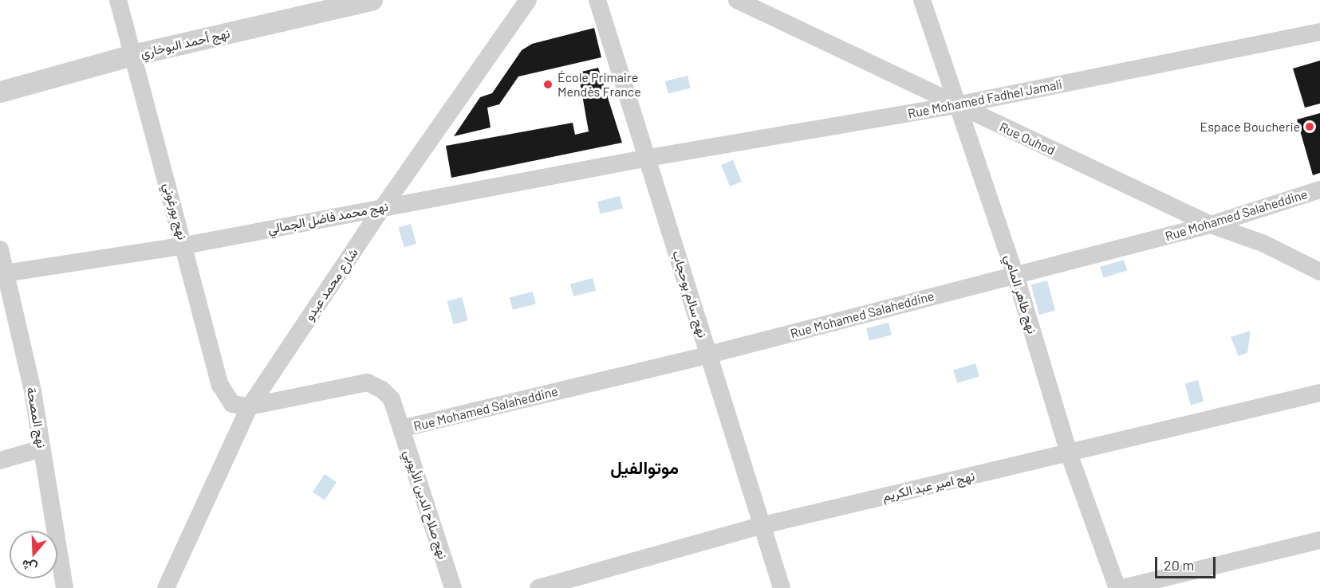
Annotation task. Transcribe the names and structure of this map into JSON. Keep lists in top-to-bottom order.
{
  "streets": {
    "street": [
      "نهج أحمد البوخاري",
      "Rue Mohamed Fadhel Jamali",
      "Rue Ouhod",
      "نهج بورغوني",
      "Rue Mohamed Salaheddine",
      "نهج محمد فاضل الجمالي",
      "شارع محمد عبدو",
      "نهج سالم بوحجاب",
      "نهج طاهر المامي",
      "نهج المصحة",
      "نهج امير عبد الكريم",
      "نهج صلاح الدين الأيوبي"
    ]
  },
  "crossings": [
    ["نهج أحمد البوخاري", "نهج بورغوني"],
    ["Rue Mohamed Fadhel Jamali", "Rue Ouhod"],
    ["Rue Mohamed Fadhel Jamali", "نهج محمد فاضل الجمالي"],
    ["Rue Mohamed Fadhel Jamali", "نهج سالم بوحجاب"],
    ["Rue Mohamed Fadhel Jamali", "نهج طاهر المامي"],
    ["Rue Ouhod", "Rue Mohamed Salaheddine"],
    ["Rue Ouhod", "نهج طاهر المامي"],
    ["نهج بورغوني", "نهج محمد فاضل الجمالي"],
    ["نهج بورغوني", "شارع محمد عبدو"],
    ["نهج بورغوني", "نهج صلاح الدين الأيوبي"],
    ["Rue Mohamed Salaheddine", "نهج سالم بوحجاب"],
    ["Rue Mohamed Salaheddine", "نهج طاهر المامي"],
    ["Rue Mohamed Salaheddine", "نهج صلاح الدين الأيوبي"],
    ["نهج محمد فاضل الجمالي", "شارع محمد عبدو"],
    ["نهج محمد فاضل الجمالي", "نهج سالم بوحجاب"],
    ["نهج محمد فاضل الجمالي", "نهج المصحة"],
    ["شارع محمد عبدو", "نهج صلاح الدين الأيوبي"],
    ["نهج سالم بوحجاب", "نهج امير عبد الكريم"],
    ["نهج طاهر المامي", "نهج امير عبد الكريم"]
  ],
  "districts": ["موتوالفيل"],
  "places": ["École Primaire Mendès France", "Espace Boucherie"],
  "scale_bar": "20 m",
  "north": "bottom"
}
